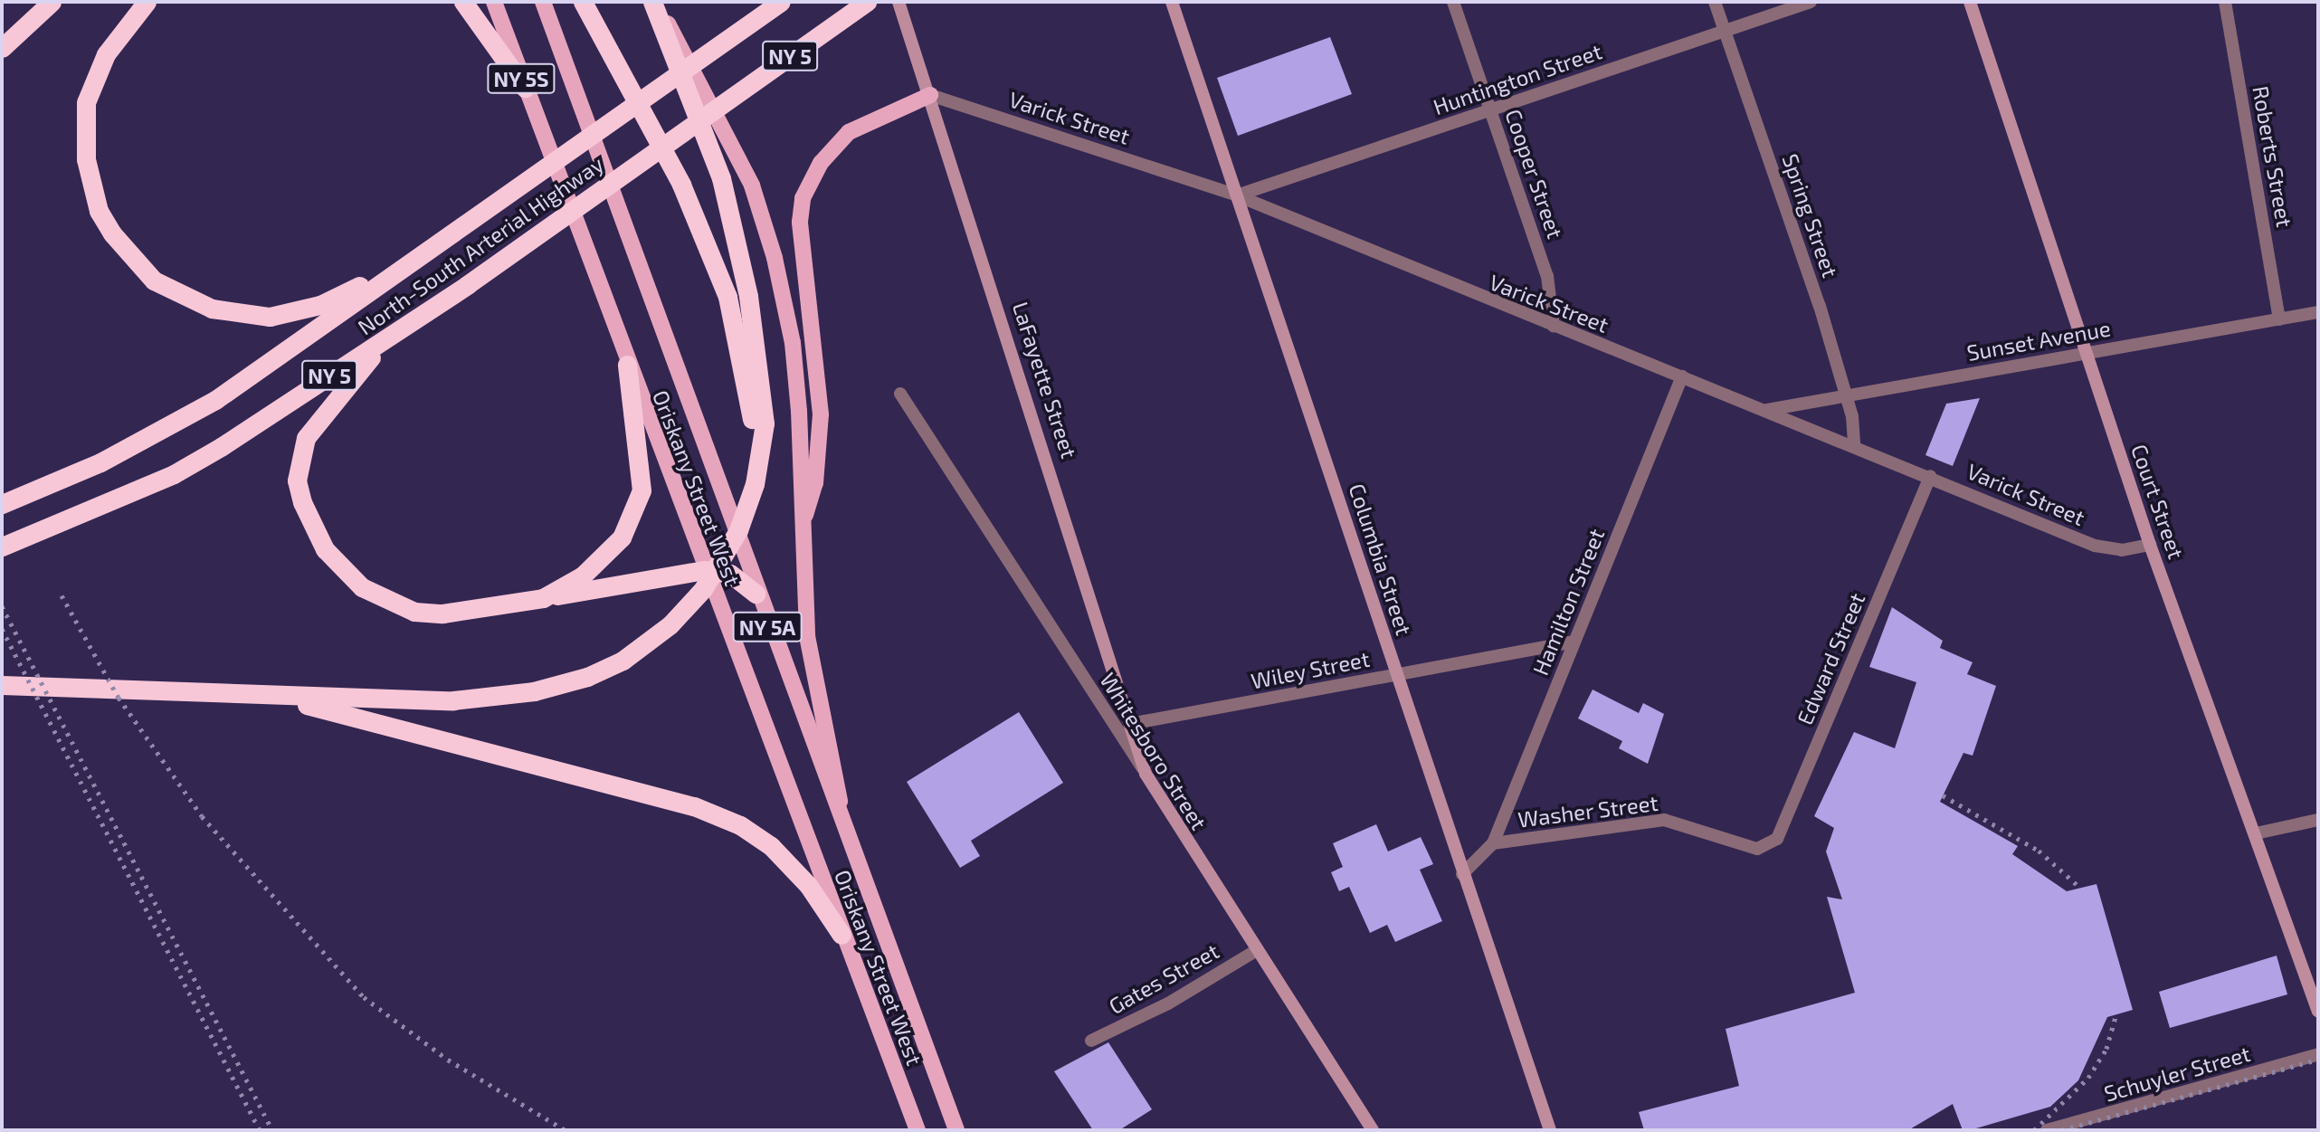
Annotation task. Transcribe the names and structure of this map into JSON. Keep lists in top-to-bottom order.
{
  "streets": {
    "highway": ["NY 5", "North-South Arterial Highway"],
    "main road": ["NY 5S", "Oriskany Street West", "NY 5A"],
    "street": [
      "Huntington Street",
      "Varick Street",
      "Roberts Street",
      "Cooper Street",
      "Spring Street",
      "Sunset Avenue",
      "LaFayette Street",
      "Court Street",
      "Columbia Street",
      "Hamilton Street",
      "Edward Street",
      "Wiley Street",
      "Whitesboro Street",
      "Washer Street",
      "Gates Street",
      "Schuyler Street"
    ]
  },
  "crossings": [
    ["Huntington Street", "Varick Street"],
    ["Huntington Street", "Cooper Street"],
    ["Huntington Street", "Spring Street"],
    ["Huntington Street", "Columbia Street"],
    ["Varick Street", "Cooper Street"],
    ["Varick Street", "Spring Street"],
    ["Varick Street", "Sunset Avenue"],
    ["Varick Street", "LaFayette Street"],
    ["Varick Street", "Court Street"],
    ["Varick Street", "Columbia Street"],
    ["Varick Street", "Hamilton Street"],
    ["Varick Street", "Edward Street"],
    ["Roberts Street", "Sunset Avenue"],
    ["Spring Street", "Sunset Avenue"],
    ["Sunset Avenue", "Court Street"],
    ["LaFayette Street", "Wiley Street"],
    ["LaFayette Street", "Whitesboro Street"],
    ["Columbia Street", "Wiley Street"],
    ["Hamilton Street", "Wiley Street"],
    ["Hamilton Street", "Washer Street"],
    ["Edward Street", "Washer Street"],
    ["Whitesboro Street", "Gates Street"]
  ]
}
